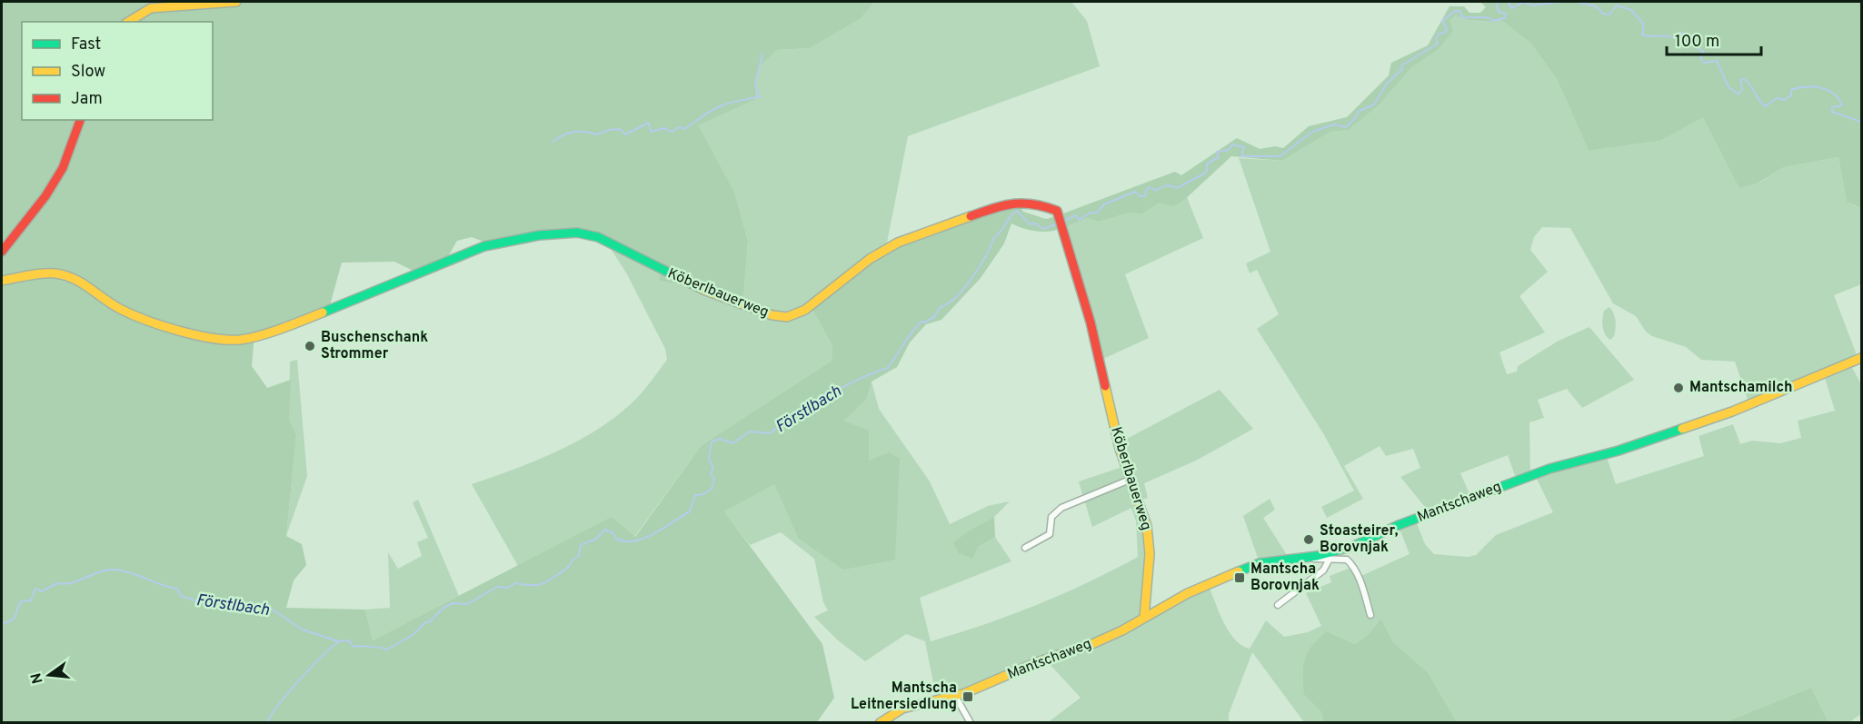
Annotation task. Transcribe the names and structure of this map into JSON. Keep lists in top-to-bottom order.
{
  "streets": {
    "street": ["Köberlbauerweg", "Mantschaweg"]
  },
  "crossings": [
    ["Köberlbauerweg", "Mantschaweg"]
  ],
  "water": ["Förstlbach"],
  "places": {
    "other": ["Buschenschank Strommer", "Mantschamilch", "Stoasteirer, Borovnjak"],
    "transit": ["Mantscha Borovnjak", "Mantscha Leitnersiedlung"]
  },
  "legend": ["Fast", "Slow", "Jam"],
  "scale_bar": "100 m",
  "north": "left"
}
